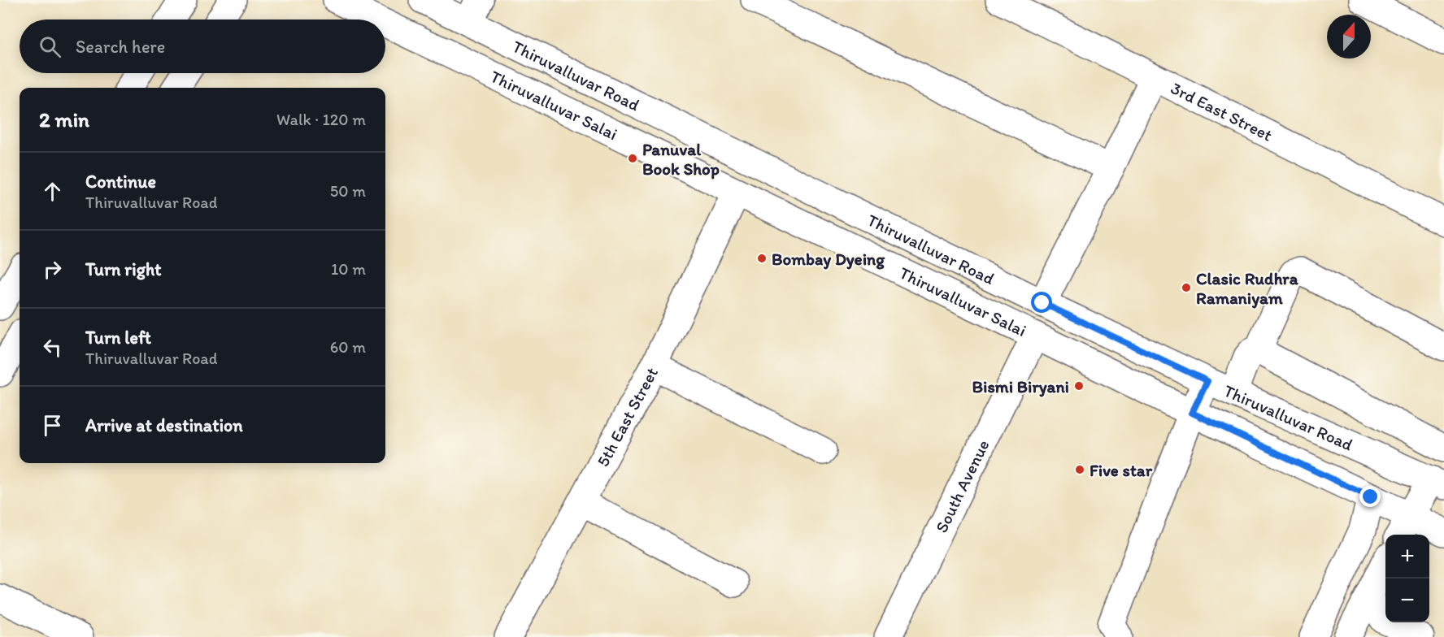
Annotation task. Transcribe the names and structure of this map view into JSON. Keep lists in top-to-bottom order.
{
  "streets": {
    "main road": [
      "Thiruvalluvar Road",
      "Thiruvalluvar Salai",
      "3rd East Street",
      "5th East Street",
      "South Avenue"
    ]
  },
  "crossings": [
    ["Thiruvalluvar Salai", "5th East Street"],
    ["Thiruvalluvar Salai", "South Avenue"]
  ],
  "places": [
    "Panuval Book Shop",
    "Bombay Dyeing",
    "Clasic Rudhra Ramaniyam",
    "Bismi Biryani",
    "Five star"
  ],
  "north": "top",
  "page": {
    "search": "Search here",
    "heading": ["2 min", "Walk · 120 m"],
    "list": [
      ["Continue", "Thiruvalluvar Road", "50 m"],
      ["Turn right", "10 m"],
      ["Turn left", "Thiruvalluvar Road", "60 m"],
      "Arrive at destination"
    ],
    "map_buttons": ["+", "−"]
  }
}
